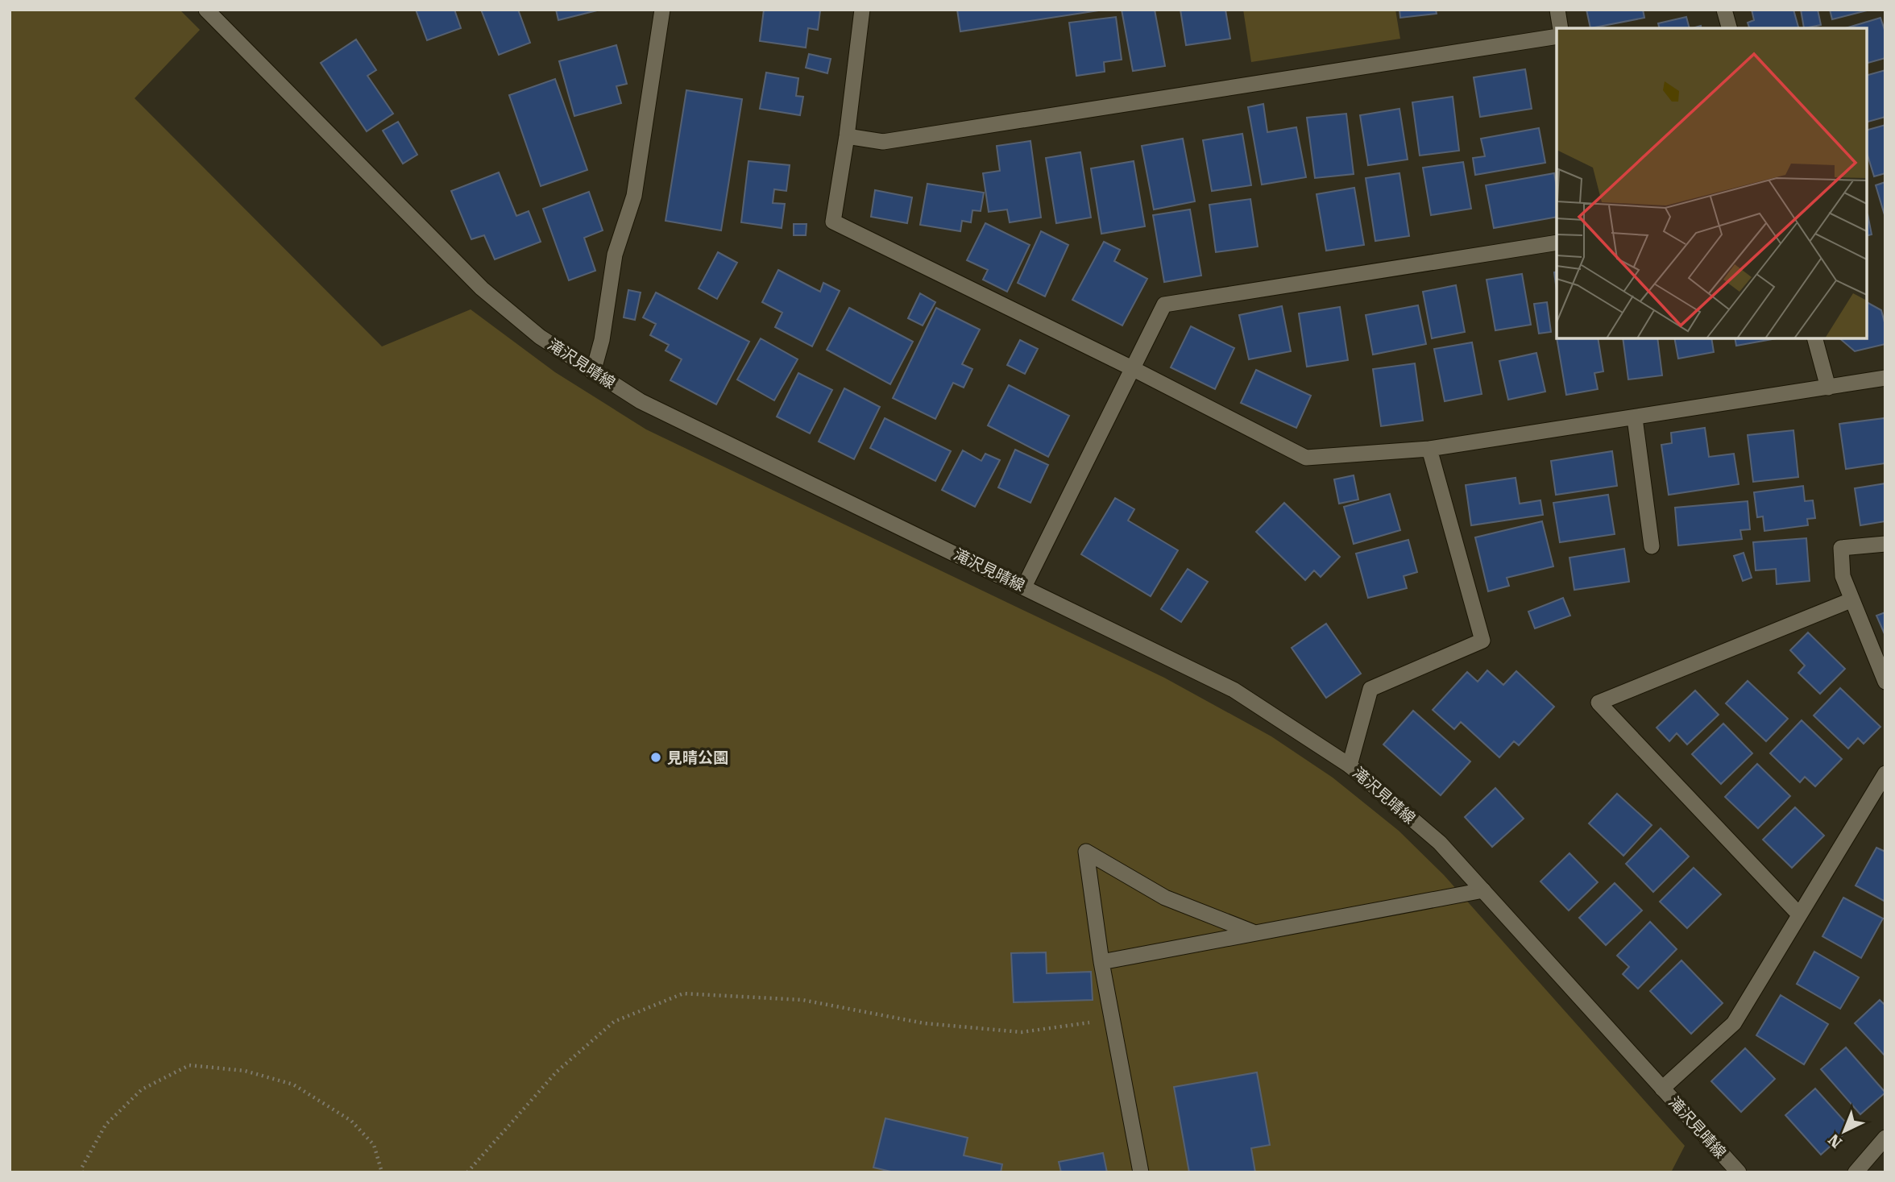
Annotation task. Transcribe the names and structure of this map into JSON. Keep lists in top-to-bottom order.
{
  "streets": {
    "street": ["滝沢見晴線"]
  },
  "places": ["見晴公園"],
  "north": "bottom left"
}
